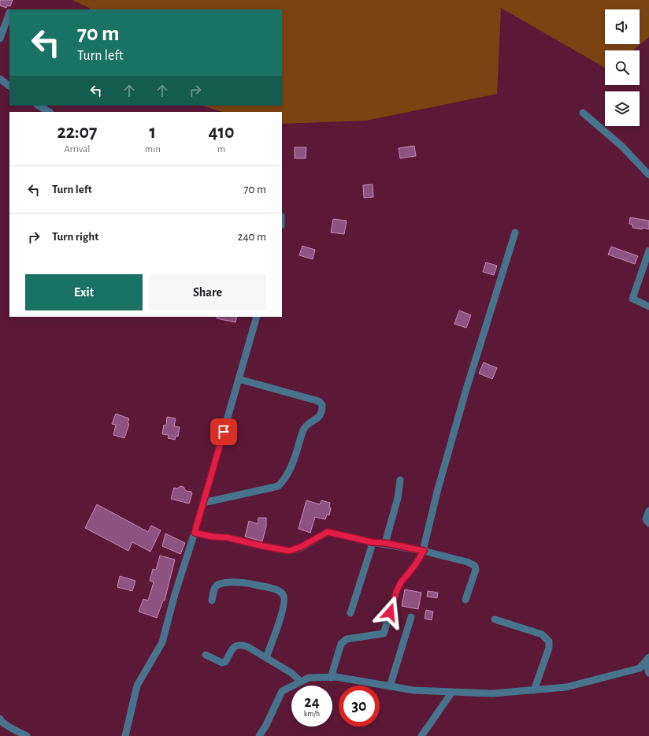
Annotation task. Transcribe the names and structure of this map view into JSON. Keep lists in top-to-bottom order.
{
  "page": {
    "turn": ["70 m", "Turn left"],
    "eta": [
      "22:07",
      "Arrival",
      "1",
      "min",
      "410",
      "m"
    ],
    "list": [
      {
        "name": "Turn left",
        "value": "70 m"
      },
      {
        "name": "Turn right",
        "value": "240 m"
      }
    ],
    "buttons": ["Exit", "Share"],
    "speed": "24 km/h",
    "limit": "30"
  }
}
